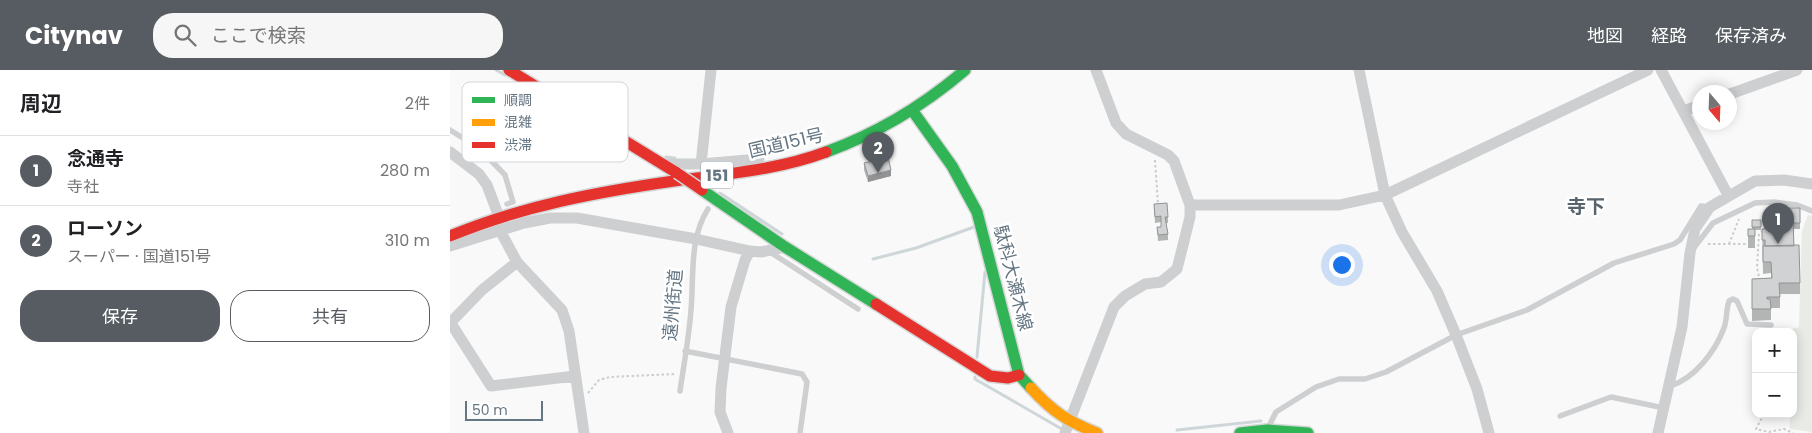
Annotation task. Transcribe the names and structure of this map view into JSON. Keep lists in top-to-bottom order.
{
  "streets": {
    "main road": ["国道151号", "151", "駄科大瀬木線"],
    "lane": ["遠州街道"]
  },
  "crossings": [
    ["国道151号", "駄科大瀬木線"]
  ],
  "districts": ["寺下"],
  "legend": ["順調", "混雑", "渋滞"],
  "scale_bar": "50 m",
  "north": "bottom",
  "page": {
    "header": "Citynav",
    "search": "ここで検索",
    "nav": ["地図", "経路", "保存済み"],
    "heading": ["周辺", "2件"],
    "pins": ["2", "1"],
    "list": [
      {
        "mark": "1",
        "name": "念通寺",
        "note": "寺社",
        "value": "280 m"
      },
      {
        "mark": "2",
        "name": "ローソン",
        "note": "スーパー · 国道151号",
        "value": "310 m"
      }
    ],
    "buttons": ["保存", "共有"],
    "map_buttons": ["+", "−"],
    "scale": "50 m"
  }
}
